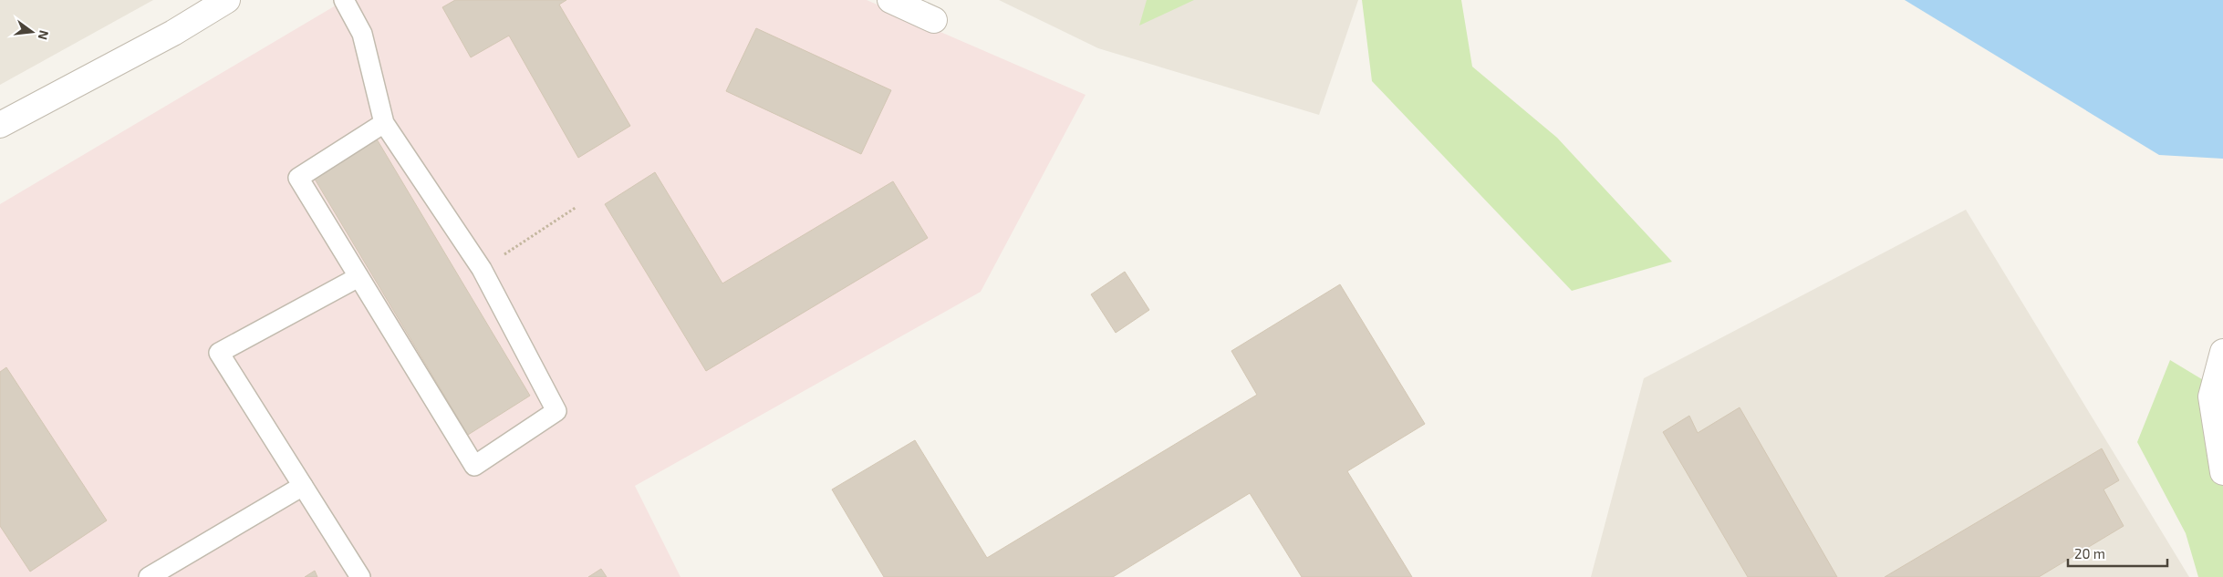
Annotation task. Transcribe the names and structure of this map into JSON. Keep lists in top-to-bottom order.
{
  "scale_bar": "20 m",
  "north": "right"
}
